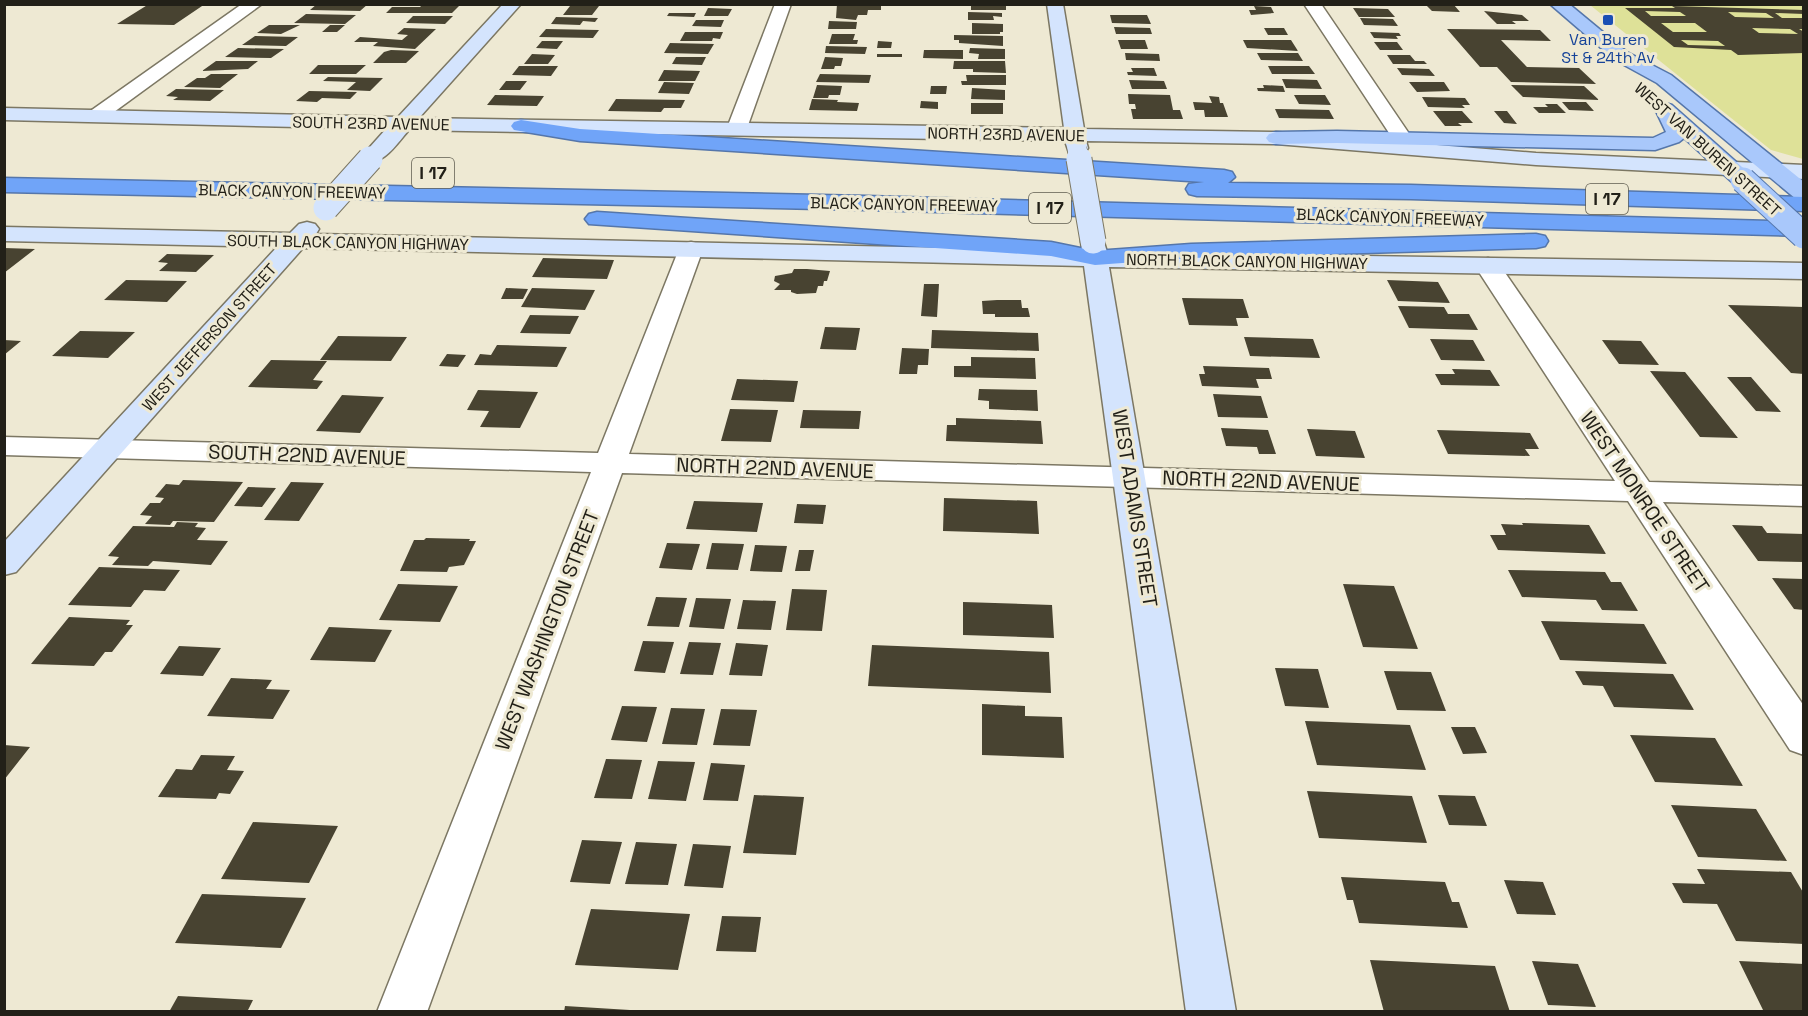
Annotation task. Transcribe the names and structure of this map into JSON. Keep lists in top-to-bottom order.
{
  "streets": {
    "highway": ["I 17", "BLACK CANYON FREEWAY"],
    "main road": [
      "SOUTH 23RD AVENUE",
      "NORTH 23RD AVENUE",
      "WEST VAN BUREN STREET",
      "SOUTH BLACK CANYON HIGHWAY",
      "NORTH BLACK CANYON HIGHWAY",
      "WEST JEFFERSON STREET",
      "WEST ADAMS STREET"
    ],
    "street": [
      "SOUTH 22ND AVENUE",
      "NORTH 22ND AVENUE",
      "WEST MONROE STREET",
      "WEST WASHINGTON STREET"
    ]
  },
  "crossings": [
    ["SOUTH 23RD AVENUE", "NORTH 23RD AVENUE"],
    ["SOUTH 23RD AVENUE", "WEST JEFFERSON STREET"],
    ["NORTH 23RD AVENUE", "WEST ADAMS STREET"],
    ["SOUTH BLACK CANYON HIGHWAY", "NORTH BLACK CANYON HIGHWAY"],
    ["SOUTH BLACK CANYON HIGHWAY", "WEST JEFFERSON STREET"],
    ["SOUTH BLACK CANYON HIGHWAY", "WEST WASHINGTON STREET"],
    ["NORTH BLACK CANYON HIGHWAY", "WEST MONROE STREET"],
    ["NORTH BLACK CANYON HIGHWAY", "WEST ADAMS STREET"],
    ["NORTH BLACK CANYON HIGHWAY", "WEST WASHINGTON STREET"],
    ["WEST JEFFERSON STREET", "SOUTH 22ND AVENUE"],
    ["SOUTH 22ND AVENUE", "NORTH 22ND AVENUE"],
    ["SOUTH 22ND AVENUE", "WEST WASHINGTON STREET"],
    ["NORTH 22ND AVENUE", "WEST MONROE STREET"],
    ["NORTH 22ND AVENUE", "WEST ADAMS STREET"],
    ["NORTH 22ND AVENUE", "WEST WASHINGTON STREET"]
  ],
  "places": {
    "transit": ["Van Buren St & 24th Av"]
  }
}
